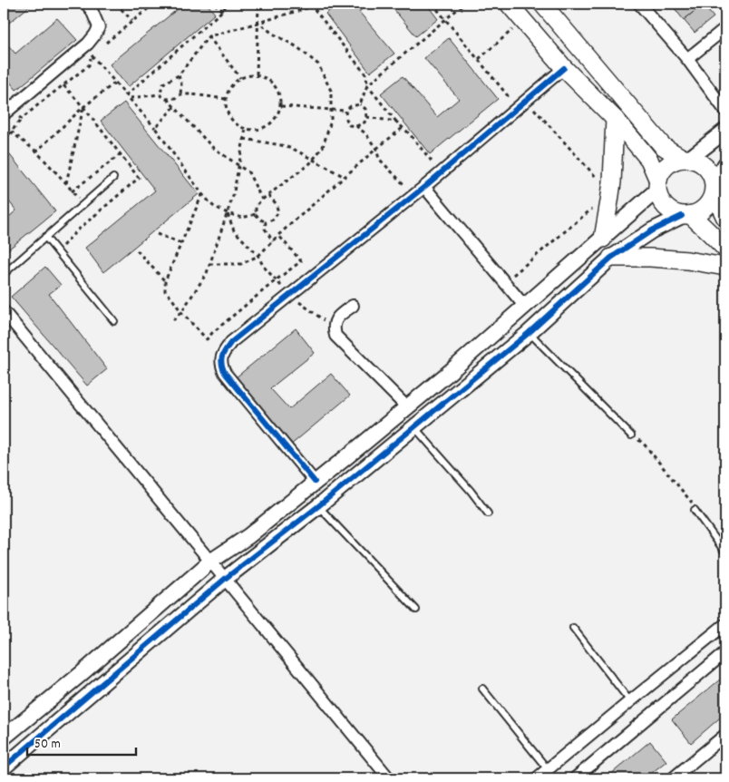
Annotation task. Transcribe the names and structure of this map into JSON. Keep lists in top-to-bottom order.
{
  "scale_bar": "50 m"
}
